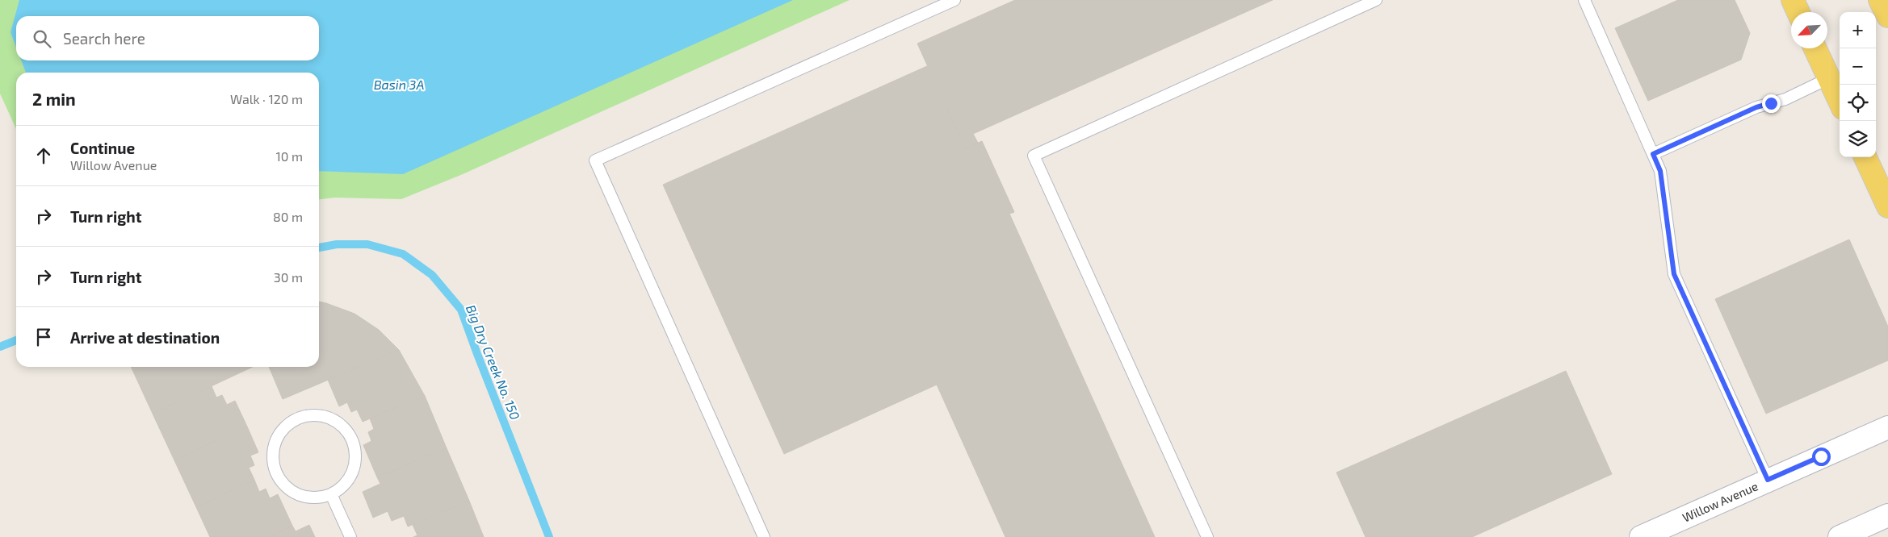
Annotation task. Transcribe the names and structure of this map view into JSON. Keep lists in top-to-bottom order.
{
  "streets": {
    "main road": ["Willow Avenue"]
  },
  "water": ["Basin 3A", "Big Dry Creek No. 150"],
  "north": "bottom left",
  "page": {
    "map_buttons": ["+", "−"],
    "search": "Search here",
    "heading": ["2 min", "Walk · 120 m"],
    "list": [
      ["Continue", "Willow Avenue", "10 m"],
      ["Turn right", "80 m"],
      ["Turn right", "30 m"],
      "Arrive at destination"
    ]
  }
}
